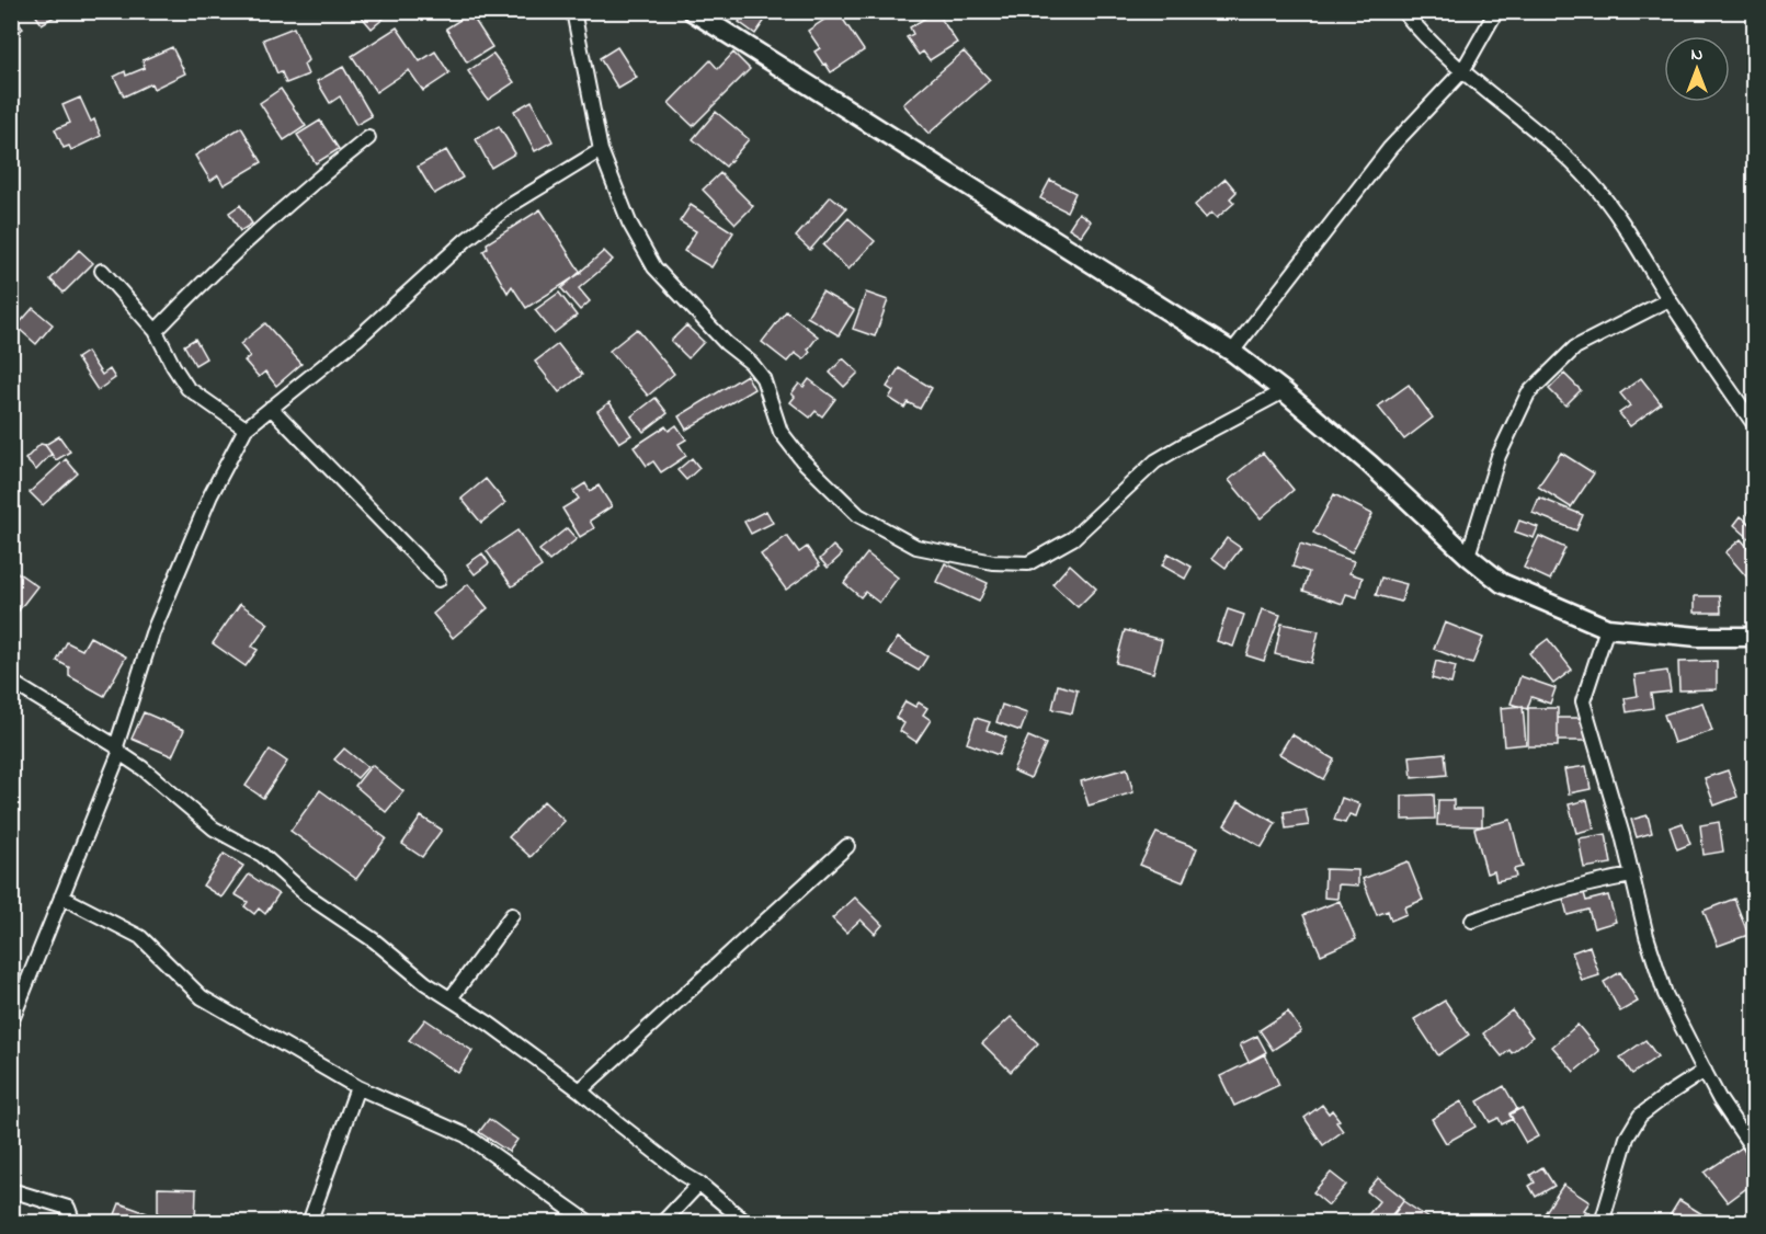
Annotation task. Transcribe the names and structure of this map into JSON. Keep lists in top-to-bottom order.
{
  "north": "top"
}
